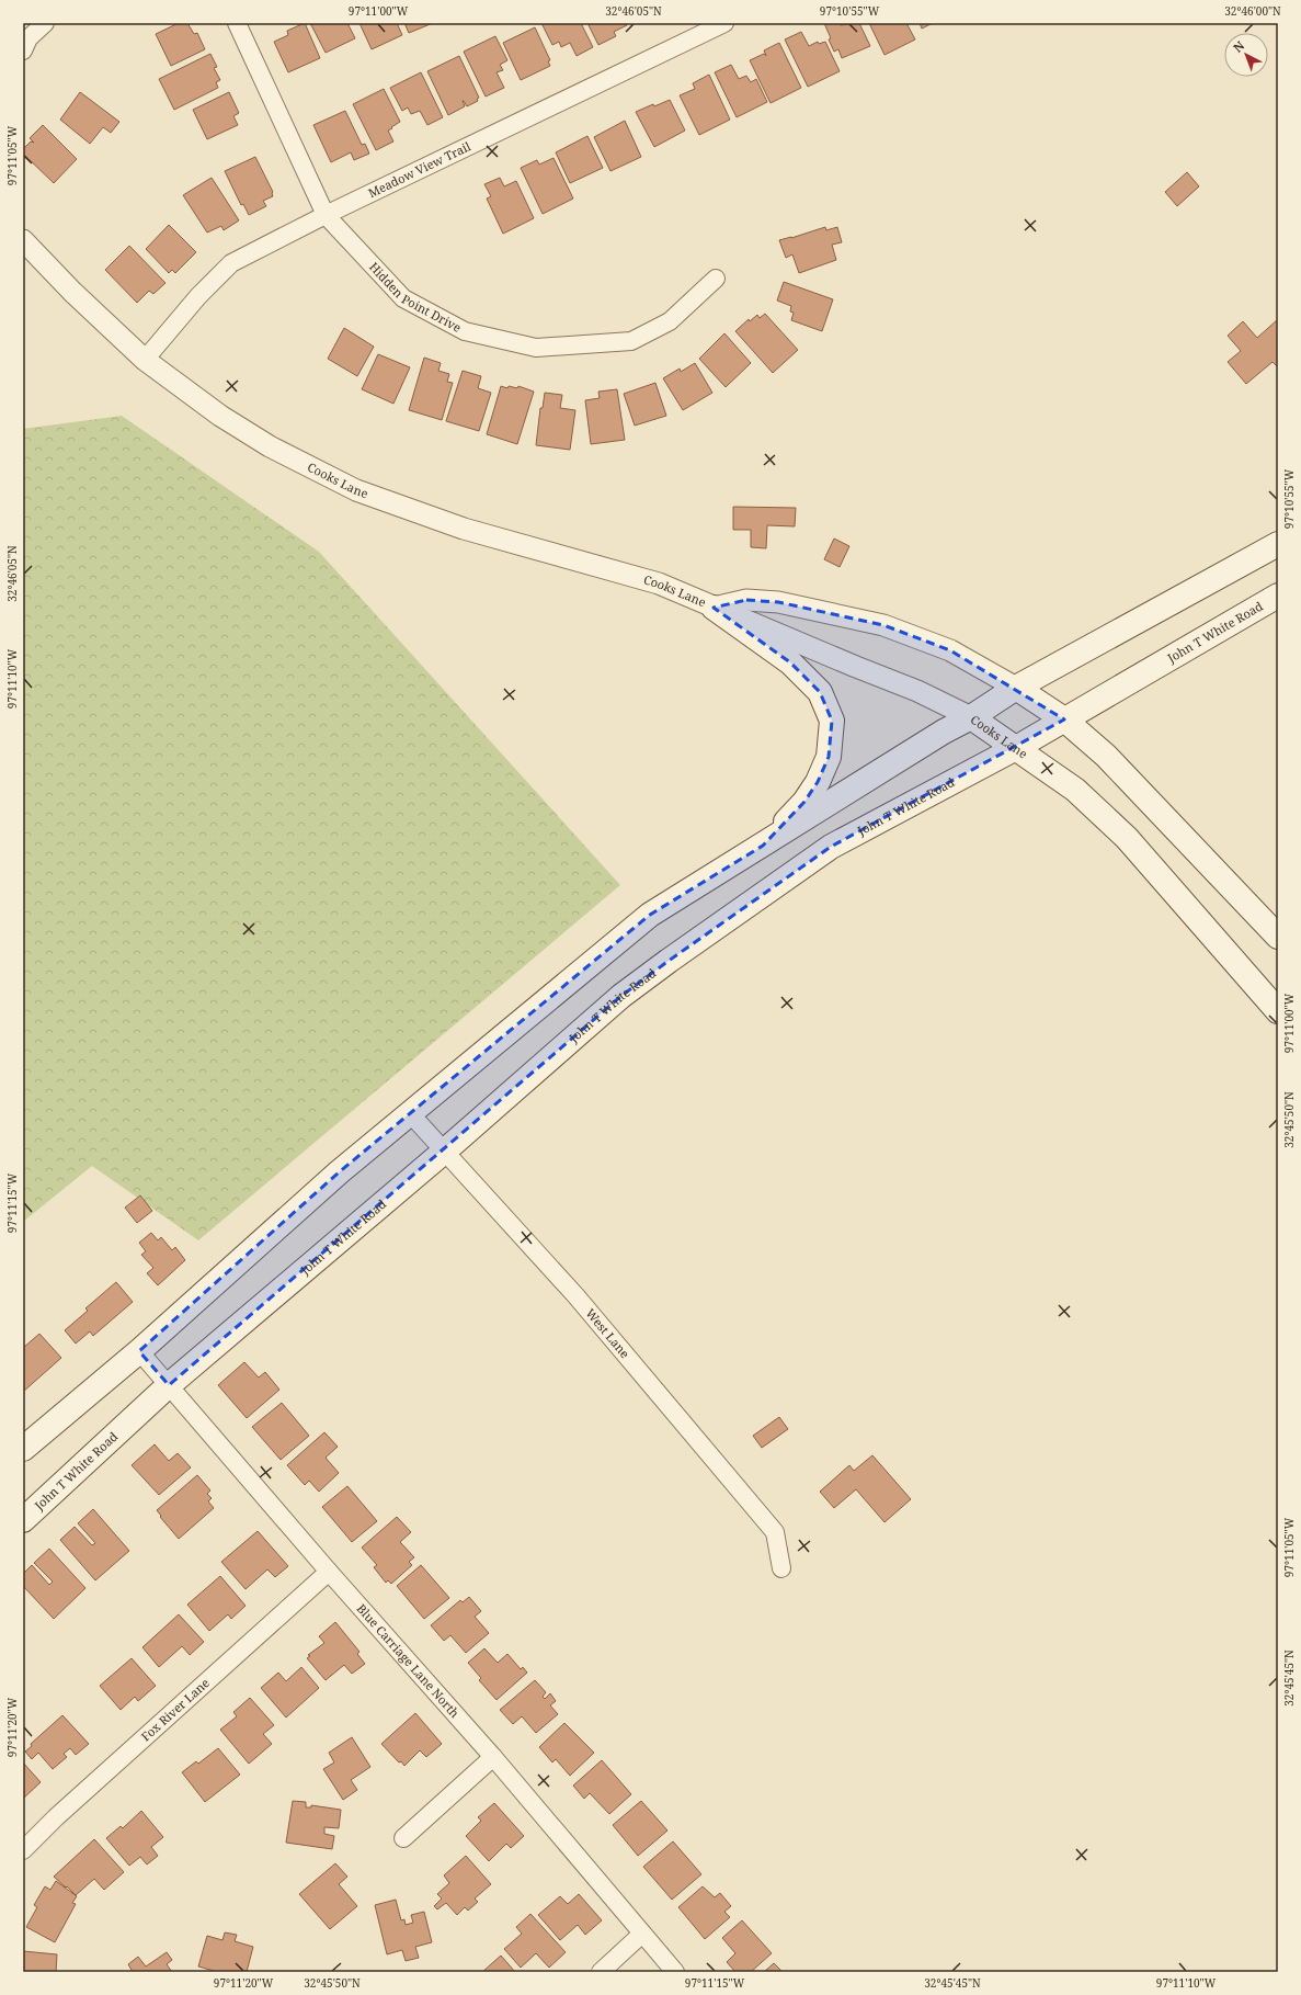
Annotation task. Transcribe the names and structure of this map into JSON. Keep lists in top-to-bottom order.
{
  "streets": {
    "main road": ["Cooks Lane", "John T White Road"],
    "street": [
      "Meadow View Trail",
      "Hidden Point Drive",
      "West Lane",
      "Blue Carriage Lane North",
      "Fox River Lane"
    ]
  },
  "crossings": [
    ["Meadow View Trail", "Hidden Point Drive"],
    ["Meadow View Trail", "Cooks Lane"],
    ["Cooks Lane", "John T White Road"],
    ["John T White Road", "West Lane"],
    ["John T White Road", "Blue Carriage Lane North"],
    ["Blue Carriage Lane North", "Fox River Lane"]
  ],
  "north": "top left",
  "coordinates": [
    "97°11'00\"W",
    "32°46'05\"N",
    "97°10'55\"W",
    "32°46'00\"N",
    "97°11'05\"W",
    "97°11'10\"W",
    "32°45'50\"N",
    "97°11'15\"W",
    "32°45'45\"N",
    "97°11'20\"W"
  ]
}
